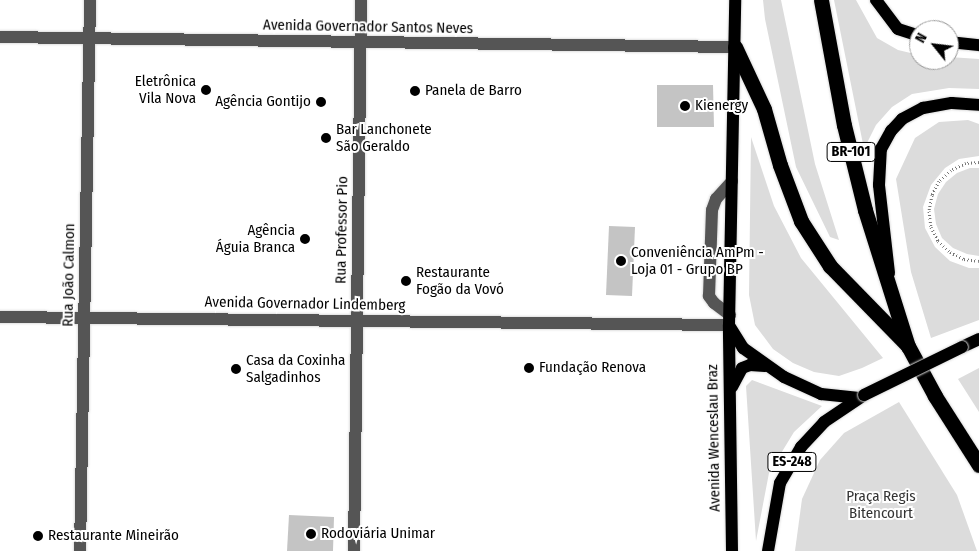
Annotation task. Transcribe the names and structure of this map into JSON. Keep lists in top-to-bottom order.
{
  "streets": {
    "highway": ["BR-101"],
    "main road": ["Avenida Wenceslau Braz", "ES-248"],
    "street": [
      "Avenida Governador Santos Neves",
      "Rua Professor Pio",
      "Rua João Calmon",
      "Avenida Governador Lindemberg"
    ]
  },
  "crossings": [
    ["Avenida Governador Santos Neves", "Rua Professor Pio"],
    ["Avenida Governador Santos Neves", "Rua João Calmon"],
    ["Avenida Governador Santos Neves", "Avenida Wenceslau Braz"],
    ["Rua Professor Pio", "Avenida Governador Lindemberg"],
    ["Rua João Calmon", "Avenida Governador Lindemberg"],
    ["Avenida Governador Lindemberg", "Avenida Wenceslau Braz"]
  ],
  "parks": ["Praça Regis Bitencourt"],
  "places": [
    "Eletrônica Vila Nova",
    "Panela de Barro",
    "Agência Gontijo",
    "Kienergy",
    "Bar Lanchonete São Geraldo",
    "Agência Águia Branca",
    "Conveniência AmPm - Loja 01 - Grupo BP",
    "Restaurante Fogão da Vovó",
    "Fundação Renova",
    "Casa da Coxinha Salgadinhos",
    "Rodoviária Unimar",
    "Restaurante Mineirão"
  ],
  "north": "top left"
}
